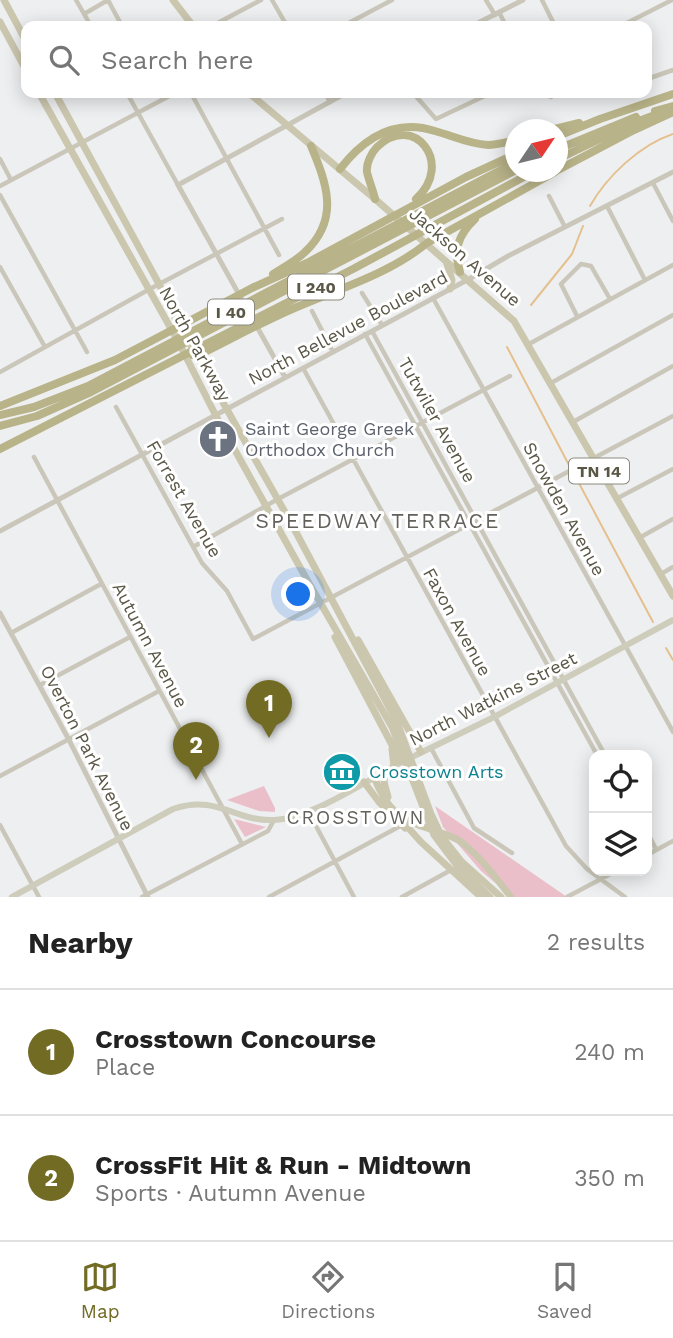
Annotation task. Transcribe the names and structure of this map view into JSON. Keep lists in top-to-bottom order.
{
  "streets": {
    "highway": ["I 240", "I 40"],
    "main road": [
      "Jackson Avenue",
      "North Parkway",
      "TN 14",
      "North Watkins Street"
    ],
    "street": [
      "North Bellevue Boulevard",
      "Tutwiler Avenue",
      "Forrest Avenue",
      "Snowden Avenue",
      "Faxon Avenue",
      "Autumn Avenue",
      "Overton Park Avenue"
    ]
  },
  "crossings": [
    ["Jackson Avenue", "North Bellevue Boulevard"],
    ["North Bellevue Boulevard", "North Parkway"],
    ["North Bellevue Boulevard", "Tutwiler Avenue"],
    ["North Bellevue Boulevard", "Forrest Avenue"],
    ["North Bellevue Boulevard", "Snowden Avenue"],
    ["North Bellevue Boulevard", "Faxon Avenue"],
    ["North Bellevue Boulevard", "Autumn Avenue"],
    ["North Parkway", "Forrest Avenue"],
    ["Tutwiler Avenue", "North Watkins Street"],
    ["Snowden Avenue", "North Watkins Street"],
    ["Faxon Avenue", "North Watkins Street"],
    ["Autumn Avenue", "North Watkins Street"],
    ["North Watkins Street", "Overton Park Avenue"]
  ],
  "districts": ["SPEEDWAY TERRACE", "CROSSTOWN"],
  "places": {
    "church": ["Saint George Greek Orthodox Church"],
    "museum": ["Crosstown Arts"]
  },
  "north": "top right",
  "page": {
    "search": "Search here",
    "pins": ["1", "2"],
    "heading": ["Nearby", "2 results"],
    "list": [
      {
        "mark": "1",
        "name": "Crosstown Concourse",
        "note": "Place",
        "value": "240 m"
      },
      {
        "mark": "2",
        "name": "CrossFit Hit & Run - Midtown",
        "note": "Sports · Autumn Avenue",
        "value": "350 m"
      }
    ],
    "nav": ["Map", "Directions", "Saved"]
  }
}
